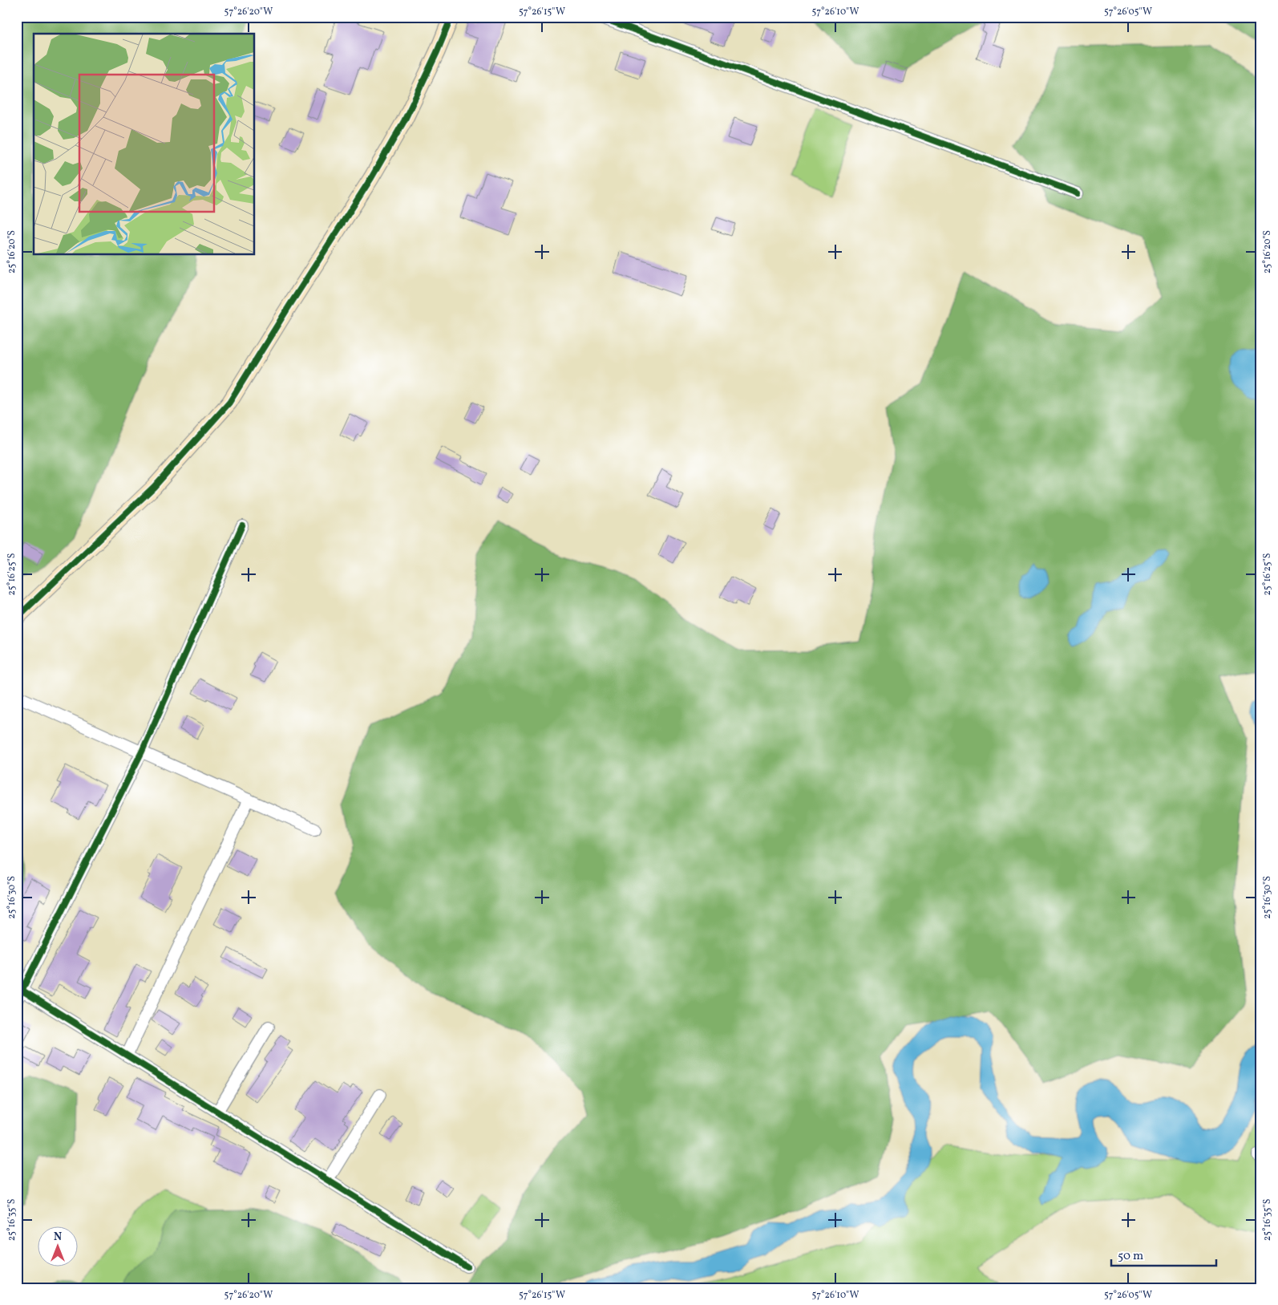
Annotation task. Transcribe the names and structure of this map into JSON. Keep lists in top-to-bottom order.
{
  "scale_bar": "50 m",
  "north": "top",
  "coordinates": [
    "57°26'20\"W",
    "57°26'15\"W",
    "57°26'10\"W",
    "57°26'05\"W",
    "25°16'20\"S",
    "25°16'25\"S",
    "25°16'30\"S",
    "25°16'35\"S"
  ]
}
